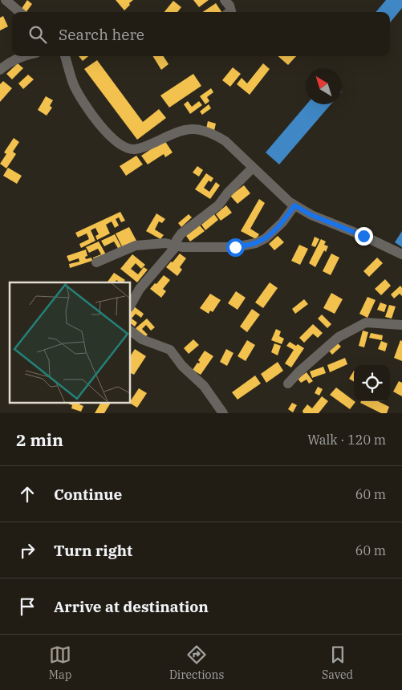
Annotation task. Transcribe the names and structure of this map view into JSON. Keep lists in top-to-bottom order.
{
  "north": "top left",
  "page": {
    "search": "Search here",
    "heading": ["2 min", "Walk · 120 m"],
    "list": [
      ["Continue", "60 m"],
      ["Turn right", "60 m"],
      "Arrive at destination"
    ],
    "nav": ["Map", "Directions", "Saved"]
  }
}
